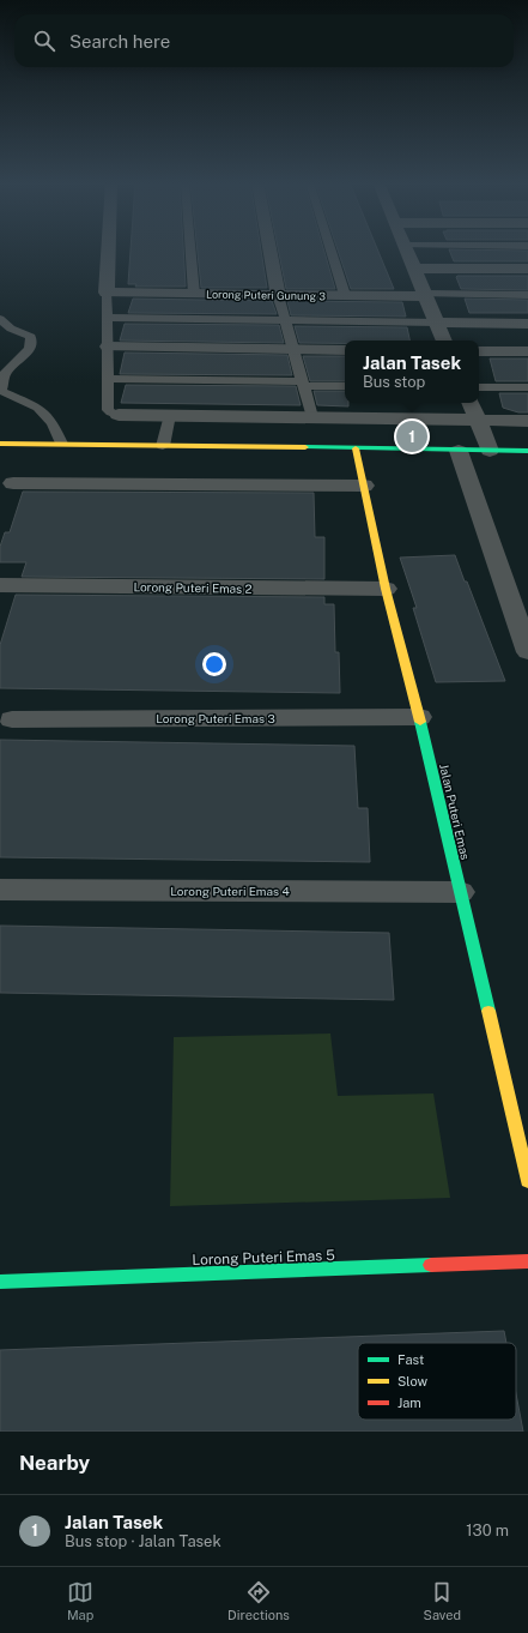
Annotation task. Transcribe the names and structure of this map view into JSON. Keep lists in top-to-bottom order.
{
  "streets": {
    "street": [
      "Lorong Puteri Gunung 3",
      "Lorong Puteri Emas 2",
      "Lorong Puteri Emas 3",
      "Jalan Puteri Emas",
      "Lorong Puteri Emas 4",
      "Lorong Puteri Emas 5"
    ]
  },
  "crossings": [
    ["Lorong Puteri Emas 2", "Jalan Puteri Emas"],
    ["Lorong Puteri Emas 3", "Jalan Puteri Emas"],
    ["Jalan Puteri Emas", "Lorong Puteri Emas 4"]
  ],
  "legend": ["Fast", "Slow", "Jam"],
  "page": {
    "search": "Search here",
    "popup": ["Jalan Tasek", "Bus stop"],
    "pins": "1",
    "heading": "Nearby",
    "list": [
      {
        "mark": "1",
        "name": "Jalan Tasek",
        "note": "Bus stop · Jalan Tasek",
        "value": "130 m"
      }
    ],
    "nav": ["Map", "Directions", "Saved"]
  }
}
